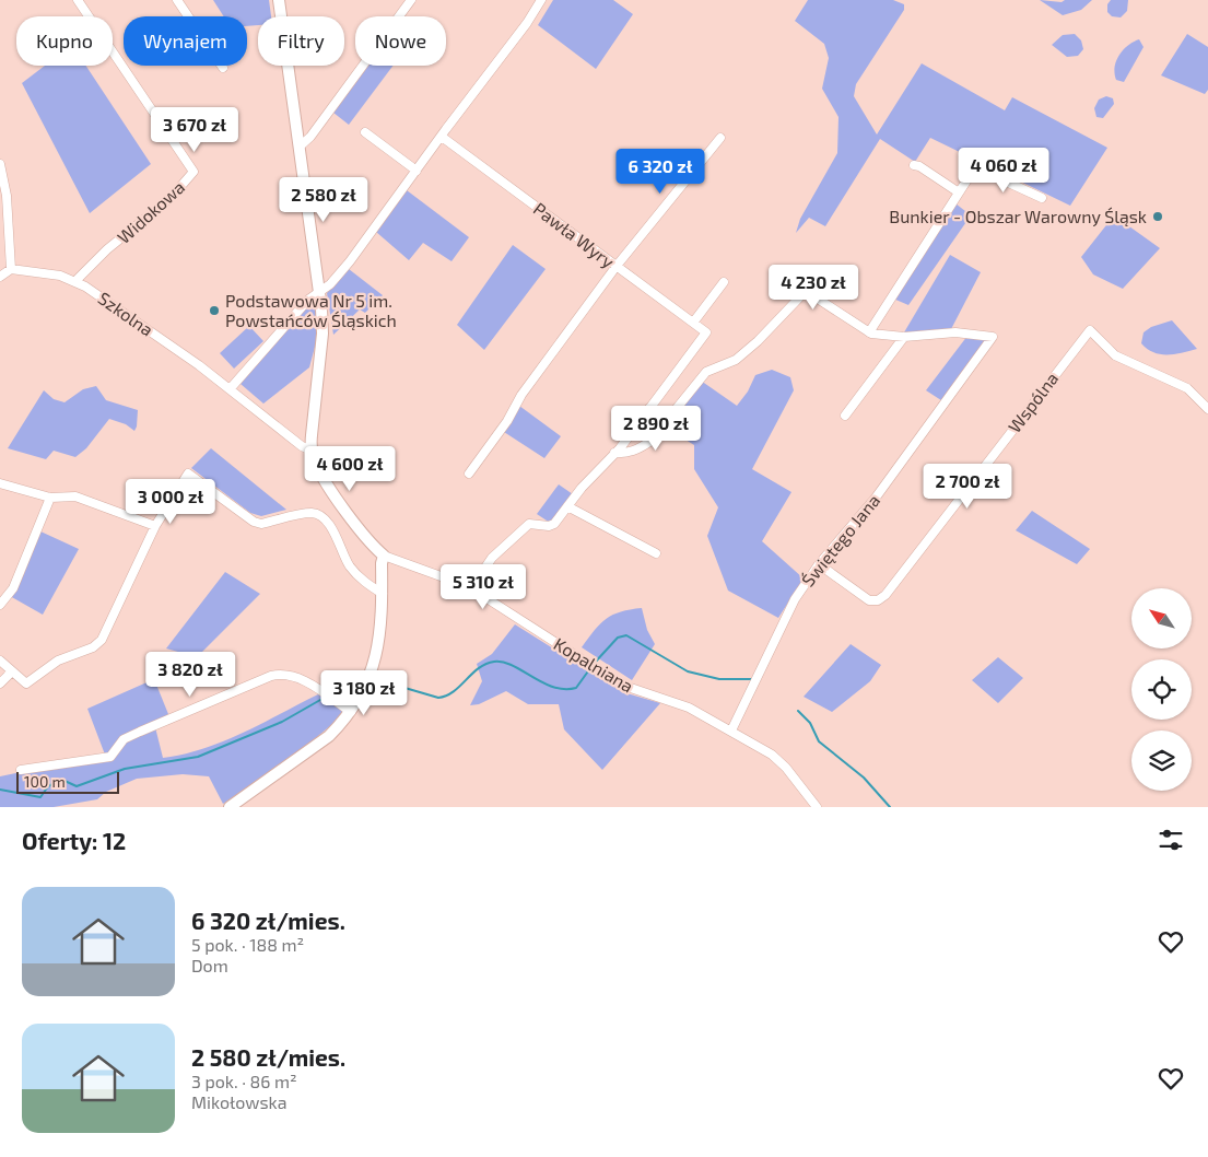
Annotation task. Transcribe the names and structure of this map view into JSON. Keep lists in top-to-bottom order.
{
  "streets": {
    "street": [
      "Widokowa",
      "Pawła Wyry",
      "Szkolna",
      "Wspólna",
      "Świętego Jana",
      "Kopalniana"
    ]
  },
  "crossings": [
    ["Widokowa", "Szkolna"],
    ["Wspólna", "Świętego Jana"],
    ["Świętego Jana", "Kopalniana"]
  ],
  "places": ["Bunkier - Obszar Warowny Śląsk", "Podstawowa Nr 5 im. Powstańców Śląskich"],
  "scale_bar": "100 m",
  "north": "top left",
  "page": {
    "chip": [
      "Kupno",
      "Wynajem",
      "Filtry",
      "Nowe"
    ],
    "price": [
      "3 670 zł",
      "4 060 zł",
      "6 320 zł",
      "2 580 zł",
      "4 230 zł",
      "2 890 zł",
      "4 600 zł",
      "2 700 zł",
      "3 000 zł",
      "5 310 zł",
      "3 820 zł",
      "3 180 zł"
    ],
    "scale": "100 m",
    "heading": "Oferty: 12",
    "list": [
      {
        "name": "6 320 zł/mies.",
        "note": "5 pok. · 188 m² · Dom"
      },
      {
        "name": "2 580 zł/mies.",
        "note": "3 pok. · 86 m² · Mikołowska"
      }
    ]
  }
}
